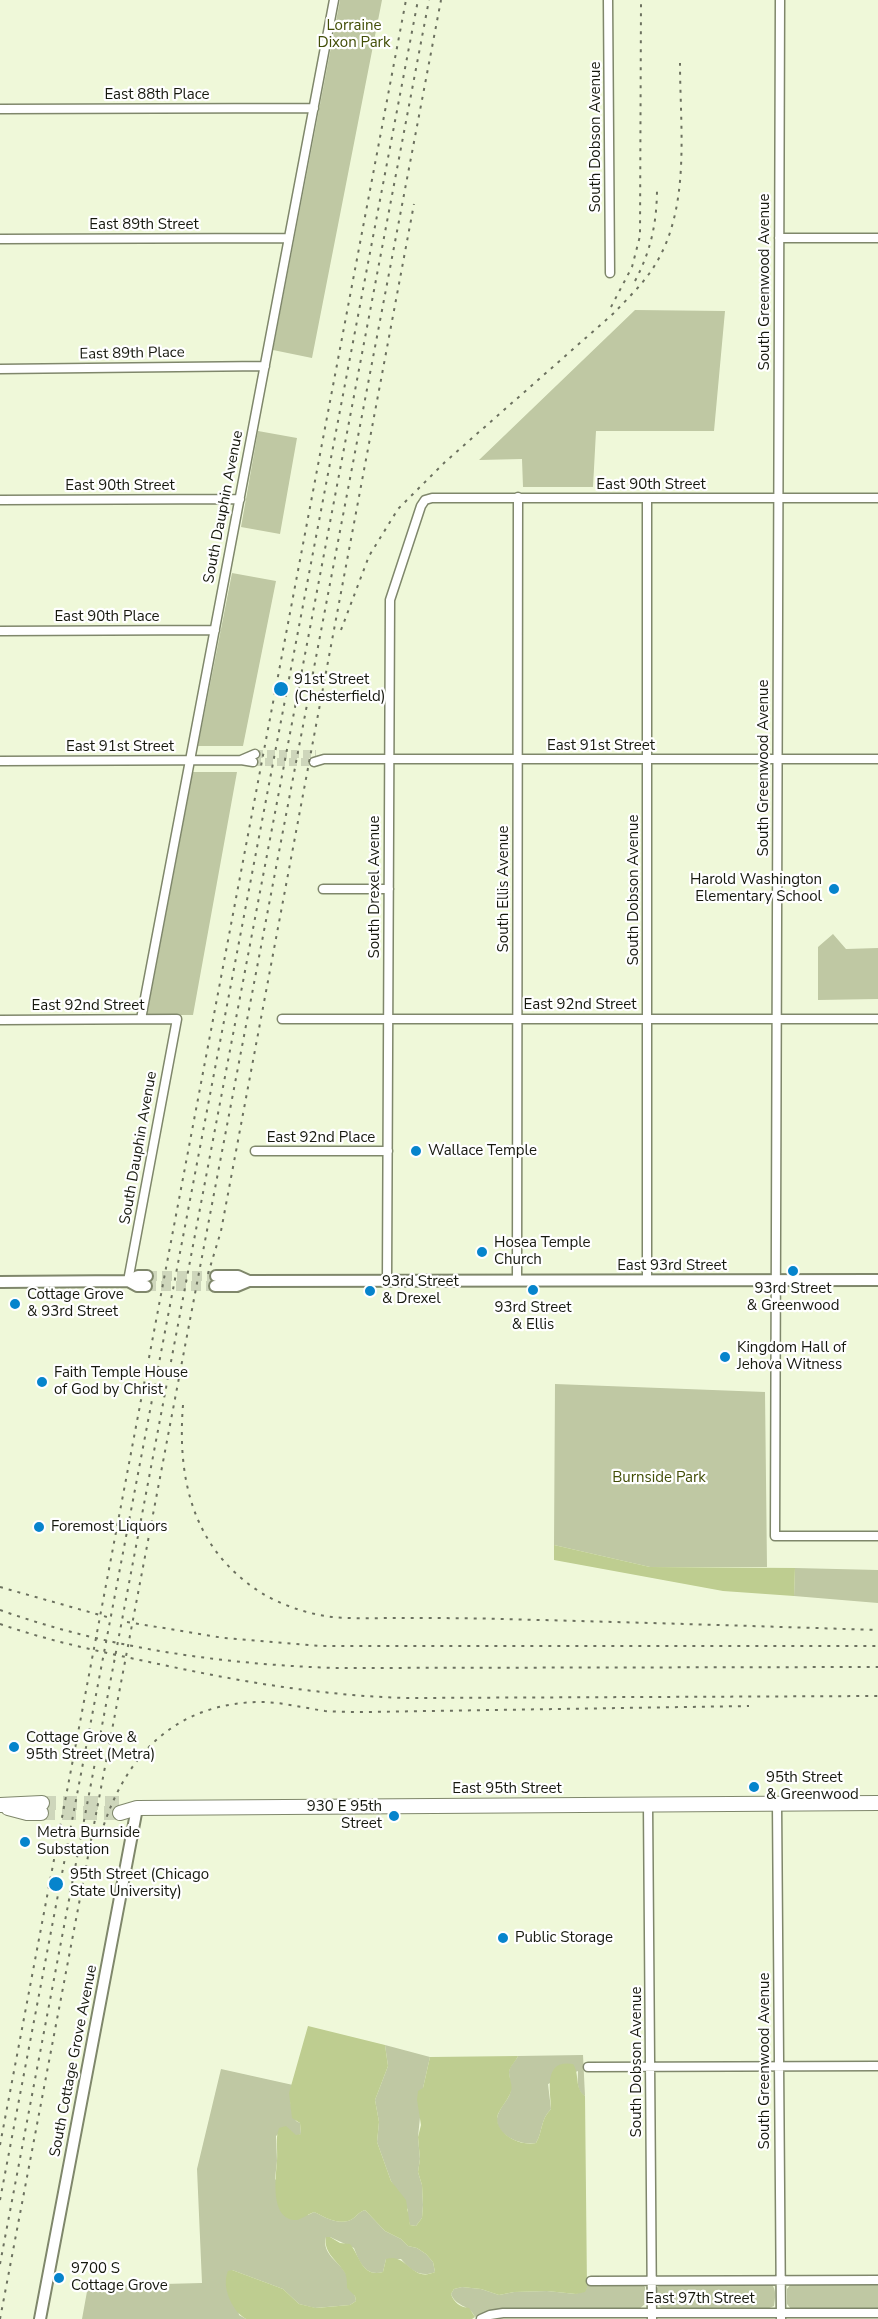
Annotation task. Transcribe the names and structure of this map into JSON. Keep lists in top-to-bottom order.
{
  "streets": {
    "main road": ["East 95th Street"],
    "street": [
      "East 88th Place",
      "South Dobson Avenue",
      "East 89th Street",
      "South Greenwood Avenue",
      "East 89th Place",
      "East 90th Street",
      "South Dauphin Avenue",
      "East 90th Place",
      "East 91st Street",
      "South Drexel Avenue",
      "South Ellis Avenue",
      "East 92nd Street",
      "East 92nd Place",
      "East 93rd Street",
      "South Cottage Grove Avenue",
      "East 97th Street"
    ]
  },
  "crossings": [
    ["East 88th Place", "South Dauphin Avenue"],
    ["South Dobson Avenue", "East 90th Street"],
    ["South Dobson Avenue", "East 91st Street"],
    ["South Dobson Avenue", "East 92nd Street"],
    ["South Dobson Avenue", "East 93rd Street"],
    ["South Dobson Avenue", "East 95th Street"],
    ["South Dobson Avenue", "East 97th Street"],
    ["East 89th Street", "South Dauphin Avenue"],
    ["South Greenwood Avenue", "East 90th Street"],
    ["South Greenwood Avenue", "East 91st Street"],
    ["South Greenwood Avenue", "East 92nd Street"],
    ["South Greenwood Avenue", "East 93rd Street"],
    ["South Greenwood Avenue", "East 95th Street"],
    ["South Greenwood Avenue", "East 97th Street"],
    ["East 89th Place", "South Dauphin Avenue"],
    ["East 90th Street", "South Dauphin Avenue"],
    ["East 90th Street", "South Drexel Avenue"],
    ["East 90th Street", "South Ellis Avenue"],
    ["South Dauphin Avenue", "East 90th Place"],
    ["South Dauphin Avenue", "East 91st Street"],
    ["South Dauphin Avenue", "East 92nd Street"],
    ["East 91st Street", "South Drexel Avenue"],
    ["East 91st Street", "South Ellis Avenue"],
    ["South Drexel Avenue", "East 92nd Street"],
    ["South Drexel Avenue", "East 92nd Place"],
    ["South Drexel Avenue", "East 93rd Street"],
    ["South Ellis Avenue", "East 92nd Street"],
    ["South Ellis Avenue", "East 93rd Street"],
    ["East 95th Street", "South Cottage Grove Avenue"]
  ],
  "parks": ["Lorraine Dixon Park", "Burnside Park"],
  "places": [
    "91st Street (Chesterfield)",
    "Harold Washington Elementary School",
    "Wallace Temple",
    "Hosea Temple Church",
    "93rd Street & Greenwood",
    "93rd Street & Ellis",
    "93rd Street & Drexel",
    "Cottage Grove & 93rd Street",
    "Kingdom Hall of Jehova Witness",
    "Faith Temple House of God by Christ",
    "Foremost Liquors",
    "Cottage Grove & 95th Street (Metra)",
    "95th Street & Greenwood",
    "930 E 95th Street",
    "Metra Burnside Substation",
    "95th Street (Chicago State University)",
    "Public Storage",
    "9700 S Cottage Grove"
  ]
}
